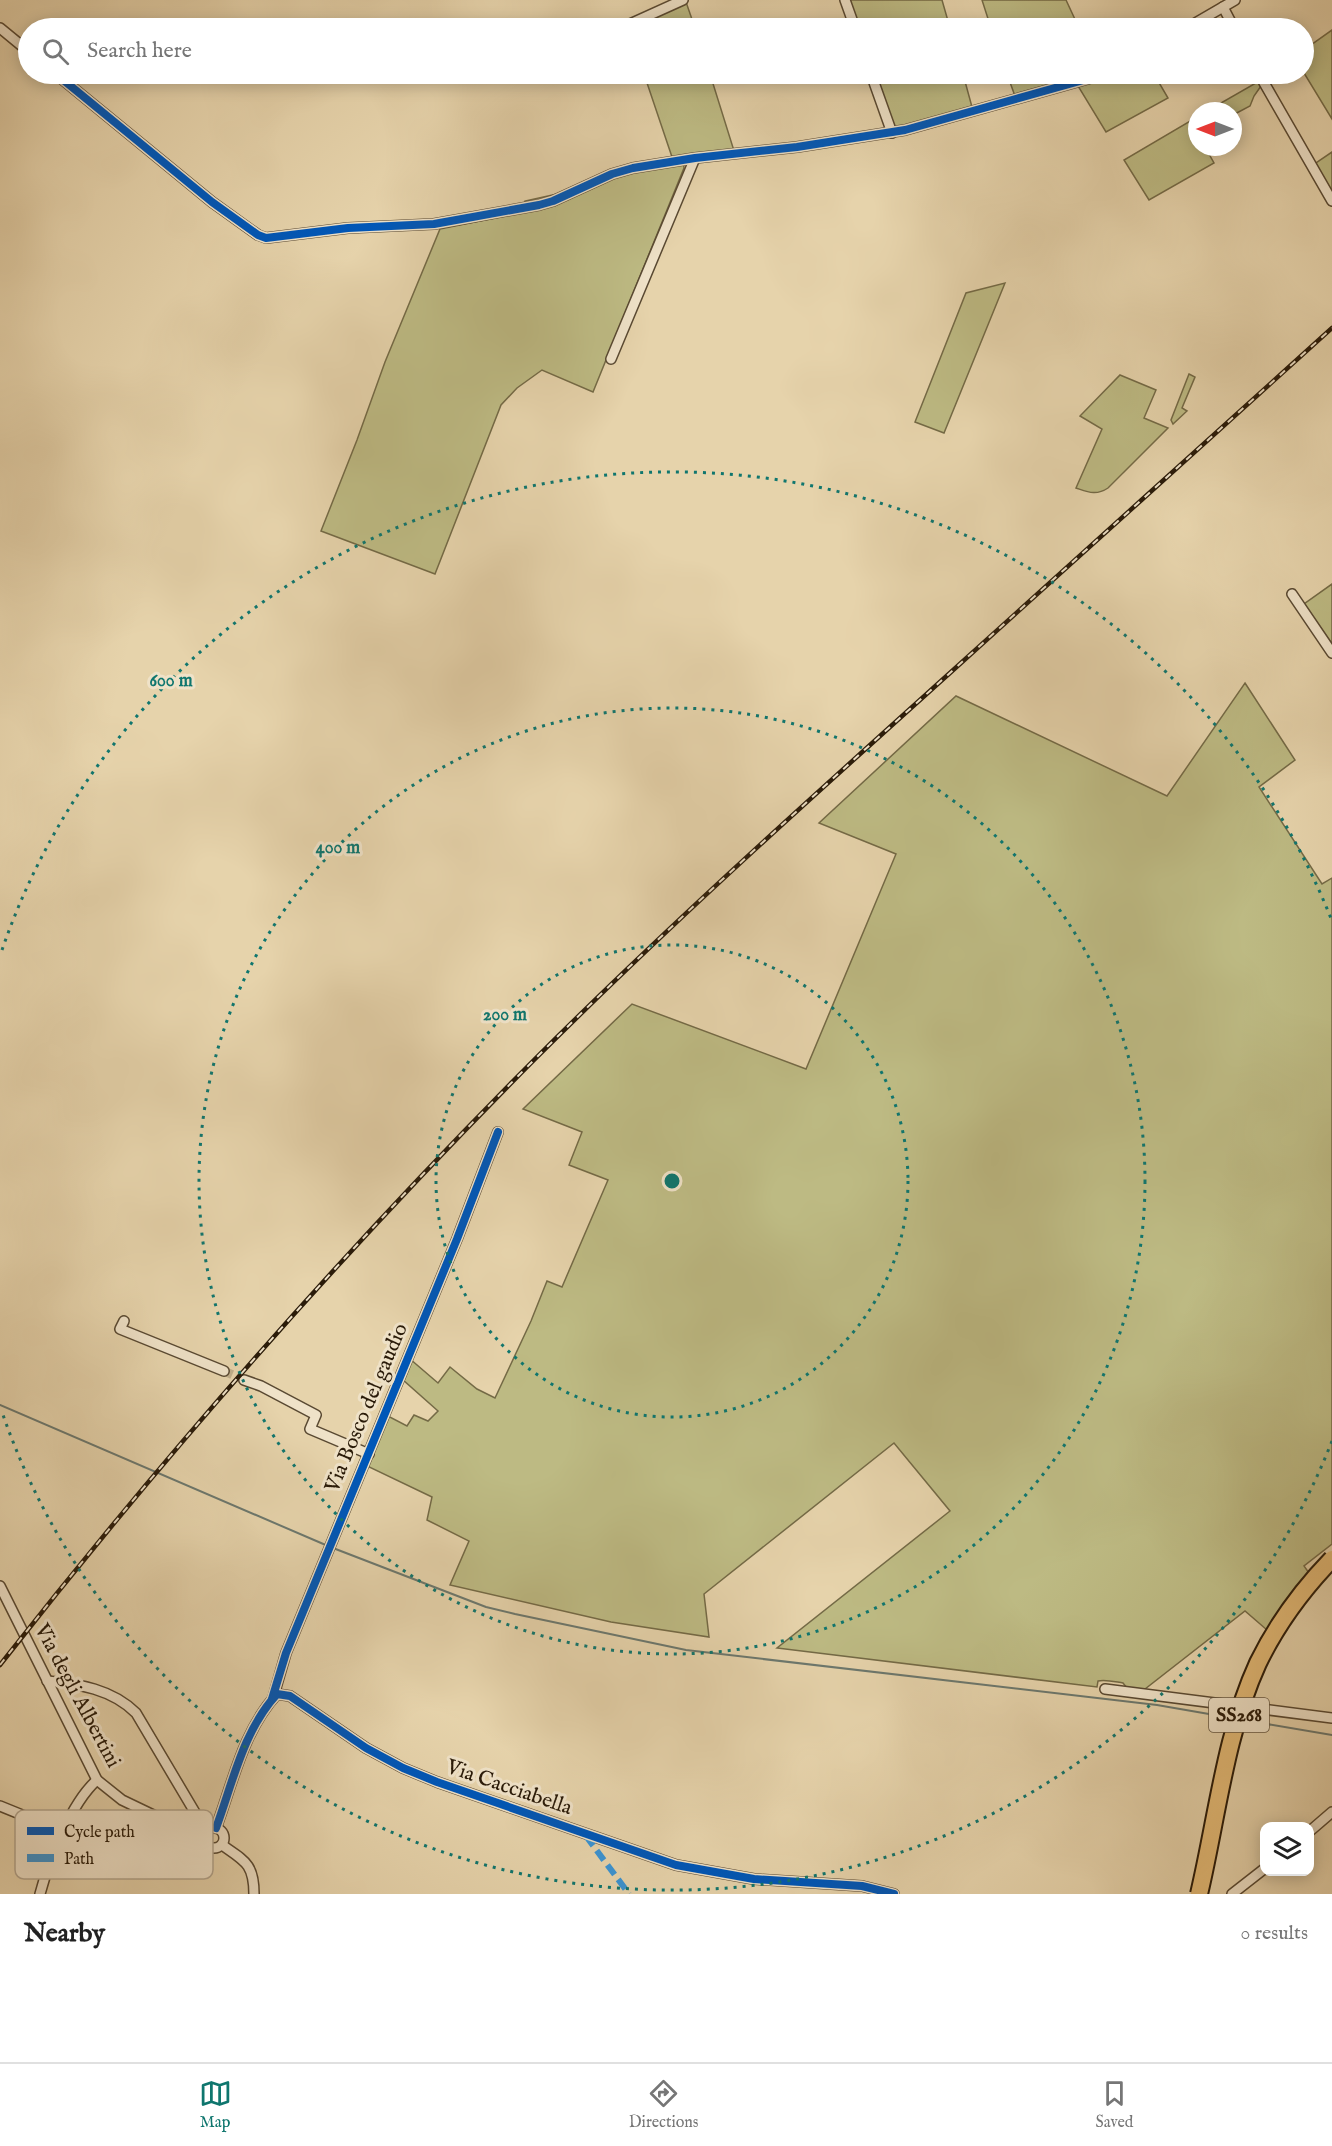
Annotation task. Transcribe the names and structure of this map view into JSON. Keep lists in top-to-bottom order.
{
  "streets": {
    "highway": ["SS268"],
    "street": ["Via Bosco del gaudio", "Via degli Albertini", "Via Cacciabella"]
  },
  "crossings": [
    ["Via Bosco del gaudio", "Via Cacciabella"]
  ],
  "legend": ["Cycle path", "Path"],
  "north": "left",
  "page": {
    "search": "Search here",
    "heading": ["Nearby", "0 results"],
    "nav": ["Map", "Directions", "Saved"]
  },
  "rings": ["600 m", "400 m", "200 m"]
}
